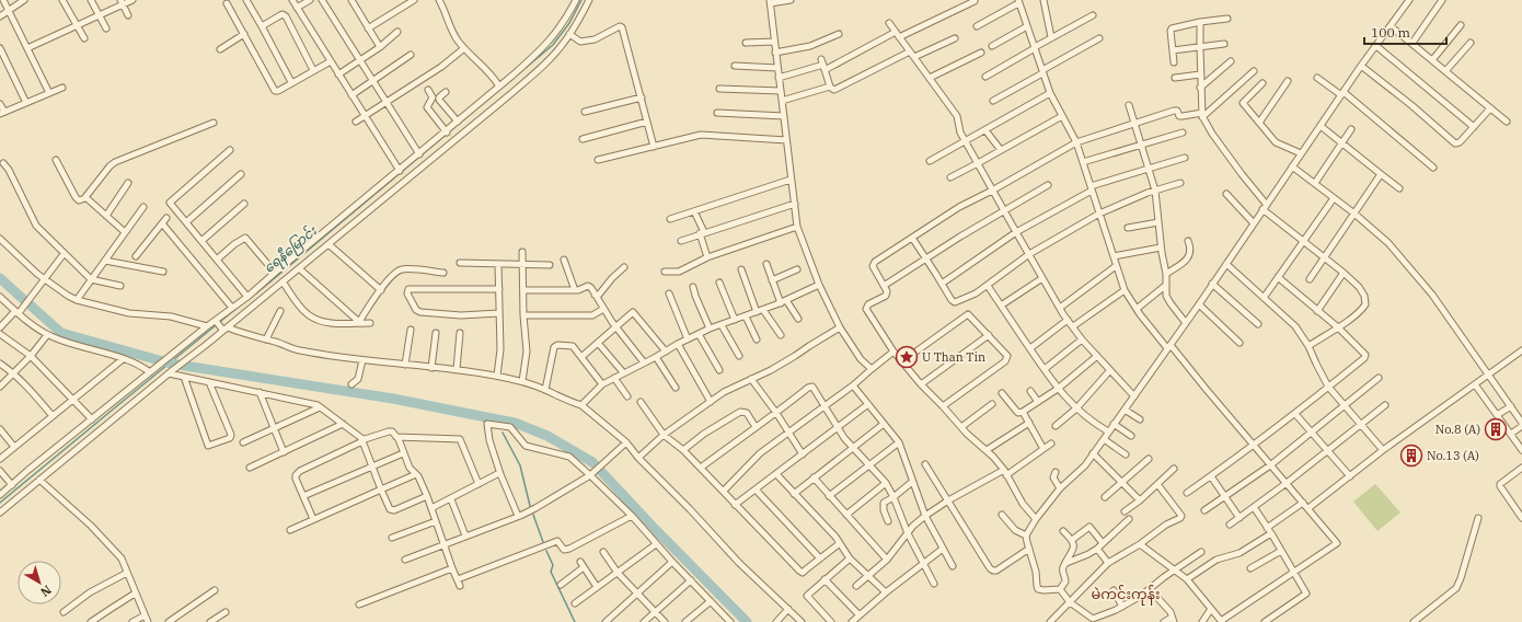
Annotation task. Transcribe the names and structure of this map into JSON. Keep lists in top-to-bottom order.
{
  "districts": ["မဲကင်းကုန်း"],
  "water": ["ရေနီမြောင်း"],
  "places": {
    "place": ["U Than Tin"],
    "building": ["No.8 (A)", "No.13 (A)"]
  },
  "scale_bar": "100 m",
  "north": "bottom right"
}
